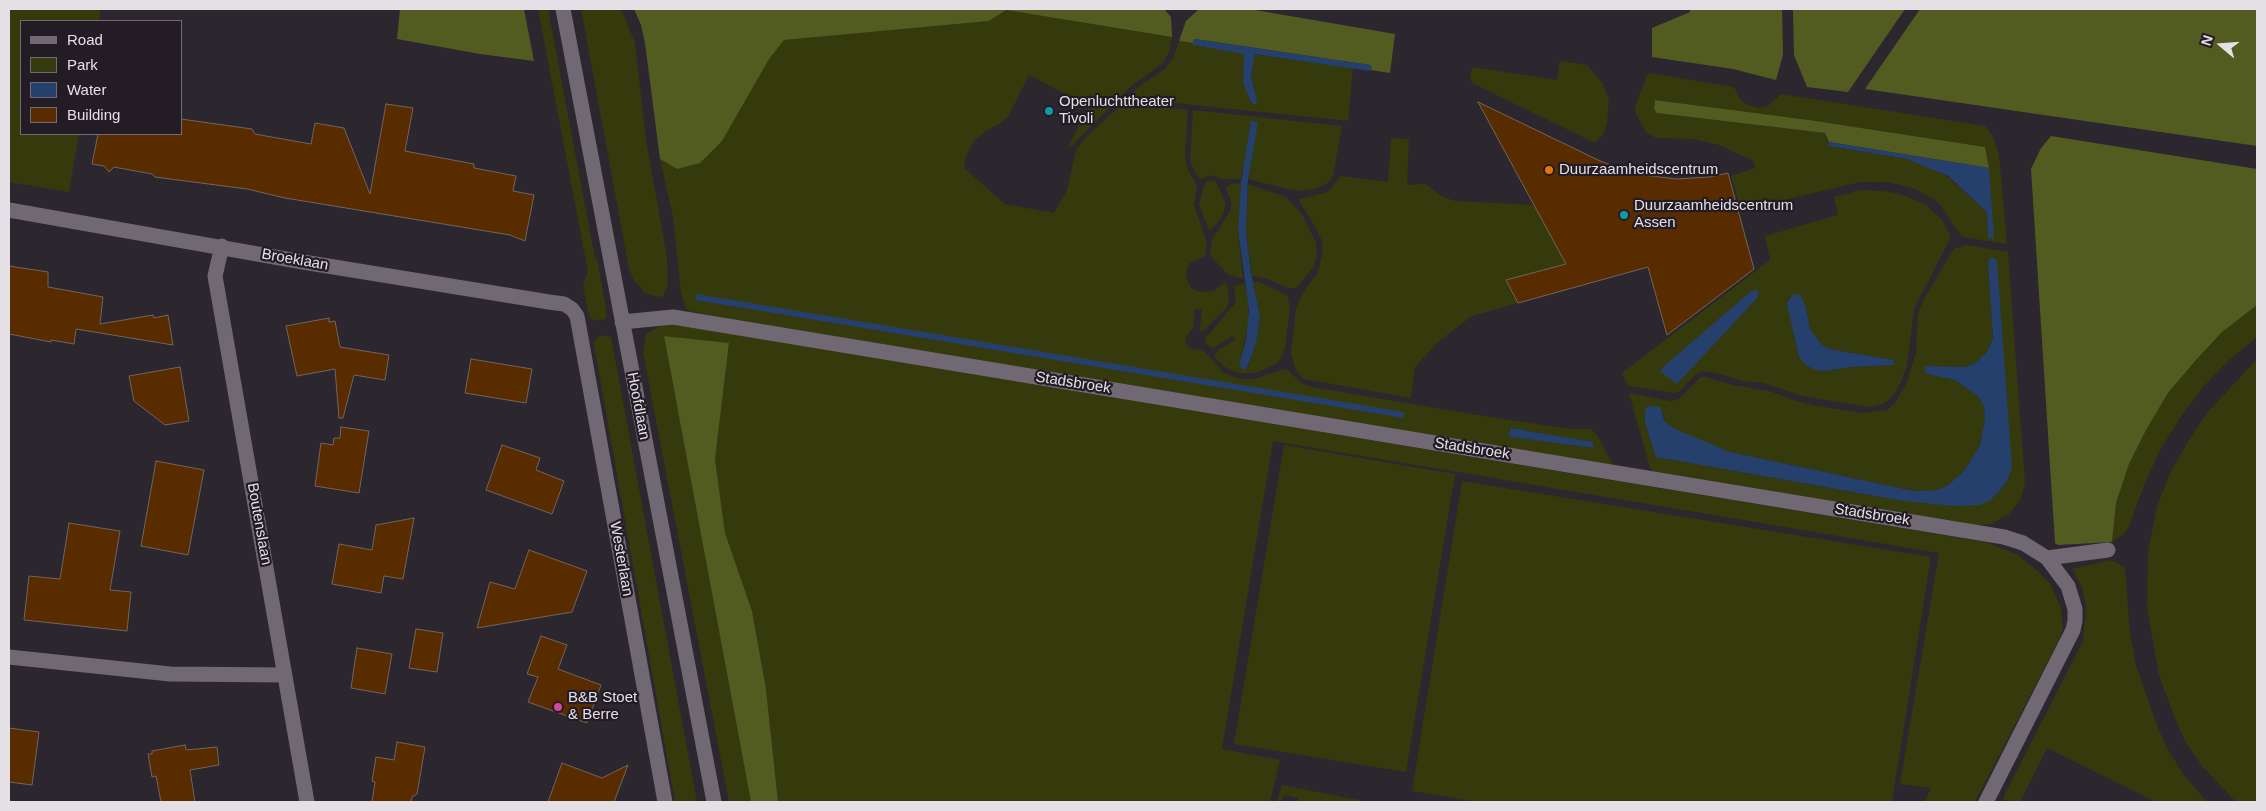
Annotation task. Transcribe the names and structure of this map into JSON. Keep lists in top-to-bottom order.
{
  "streets": {
    "street": [
      "Broeklaan",
      "Stadsbroek",
      "Hoofdlaan",
      "Boutenslaan",
      "Westerlaan"
    ]
  },
  "crossings": [
    ["Broeklaan", "Boutenslaan"],
    ["Broeklaan", "Westerlaan"],
    ["Stadsbroek", "Hoofdlaan"]
  ],
  "places": [
    "Openluchttheater Tivoli",
    "Duurzaamheidscentrum",
    "Duurzaamheidscentrum Assen",
    "B&B Stoet & Berre"
  ],
  "legend": [
    "Road",
    "Park",
    "Water",
    "Building"
  ],
  "north": "left"
}
